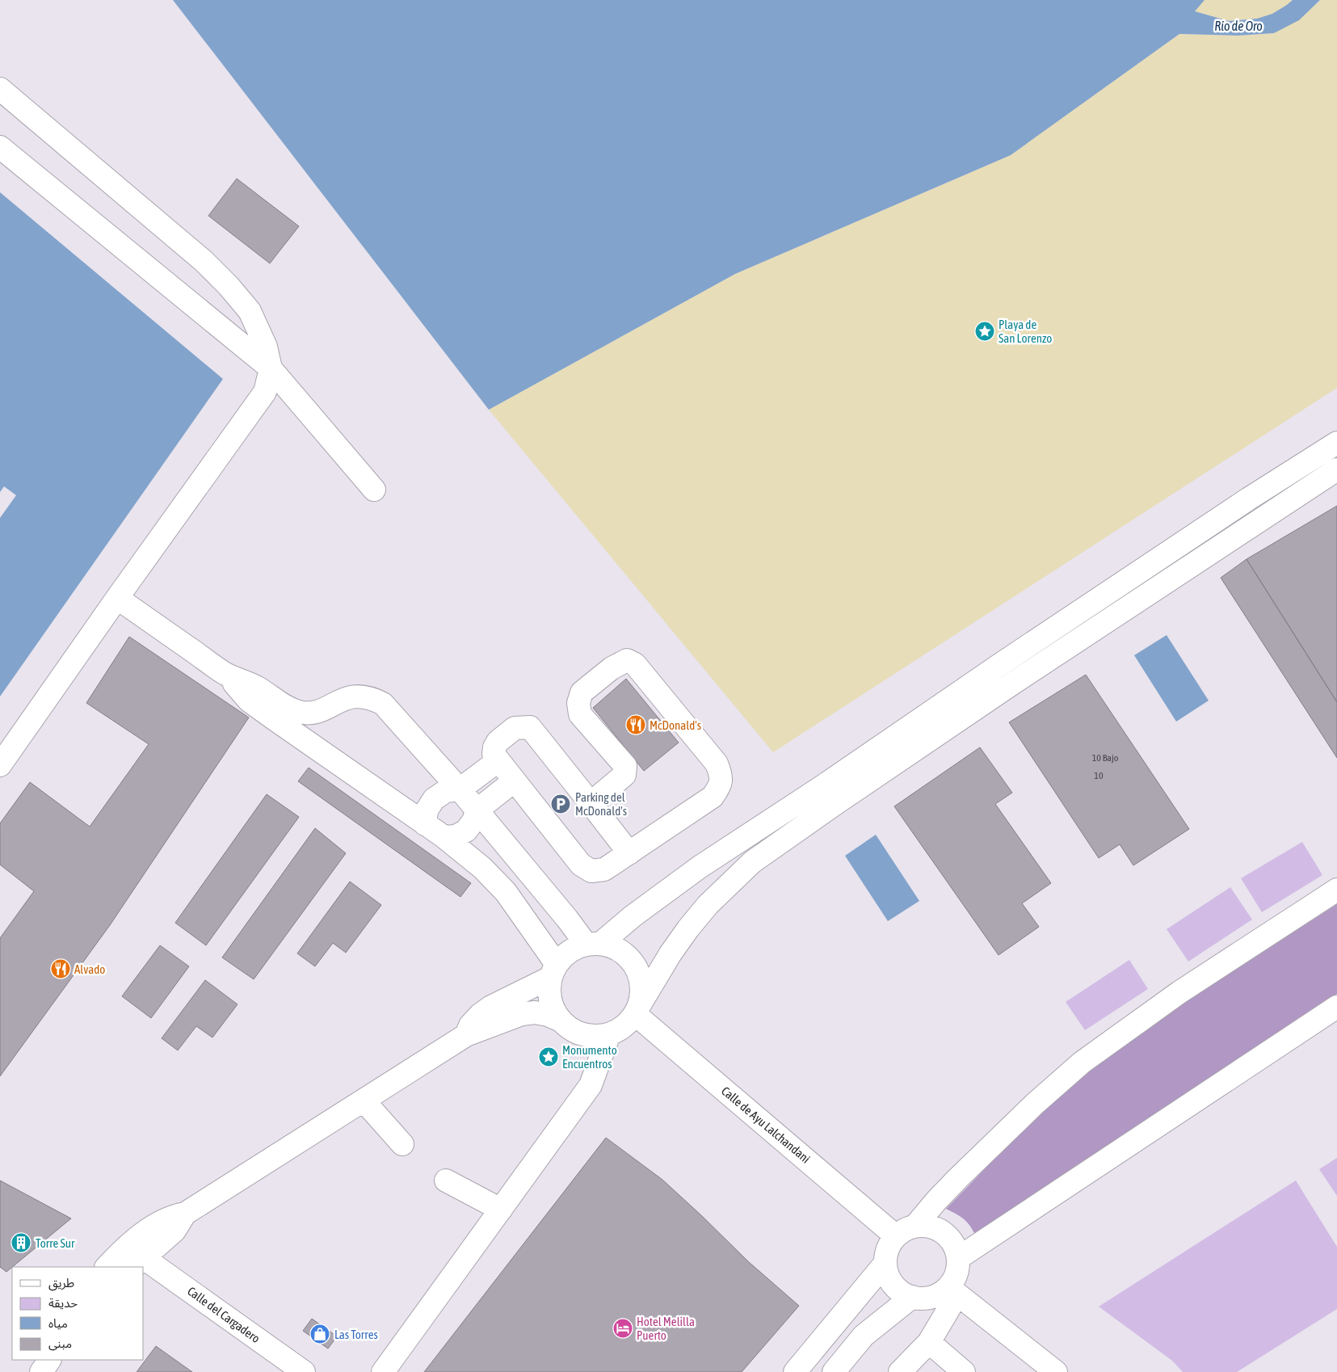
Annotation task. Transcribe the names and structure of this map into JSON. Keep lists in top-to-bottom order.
{
  "streets": {
    "street": ["Calle de Ayu Lalchandani", "Calle del Cargadero"]
  },
  "water": ["Río de Oro"],
  "places": {
    "place": ["Playa de San Lorenzo", "Monumento Encuentros"],
    "restaurant": ["McDonald's", "Alvado"],
    "parking": ["Parking del McDonald's"],
    "building": ["Torre Sur"],
    "hotel": ["Hotel Melilla Puerto"],
    "shop": ["Las Torres"]
  },
  "house_numbers": ["10 Bajo", "10"],
  "legend": [
    "طريق",
    "حديقة",
    "مياه",
    "مبنى"
  ]
}
